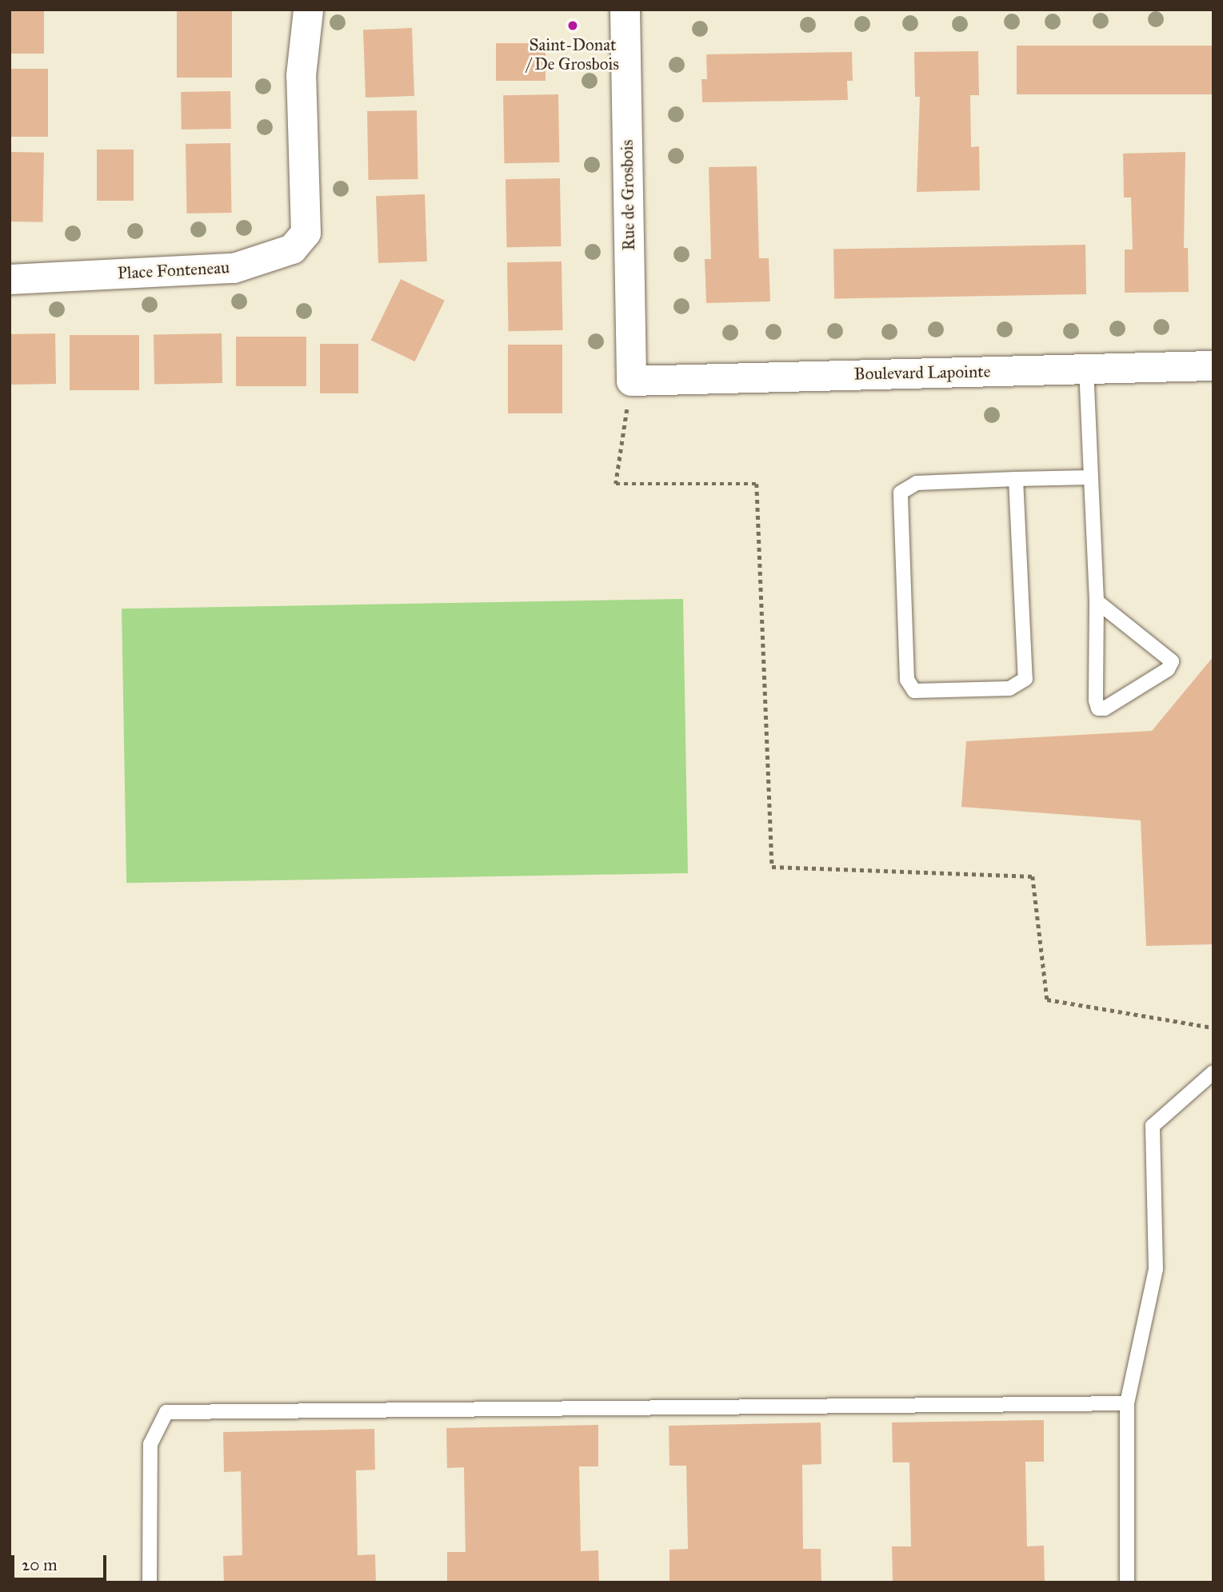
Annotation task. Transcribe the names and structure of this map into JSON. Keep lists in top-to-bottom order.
{
  "streets": {
    "street": ["Rue de Grosbois", "Place Fonteneau", "Boulevard Lapointe"]
  },
  "crossings": [
    ["Rue de Grosbois", "Boulevard Lapointe"]
  ],
  "places": ["Saint-Donat / De Grosbois"],
  "scale_bar": "20 m"
}
